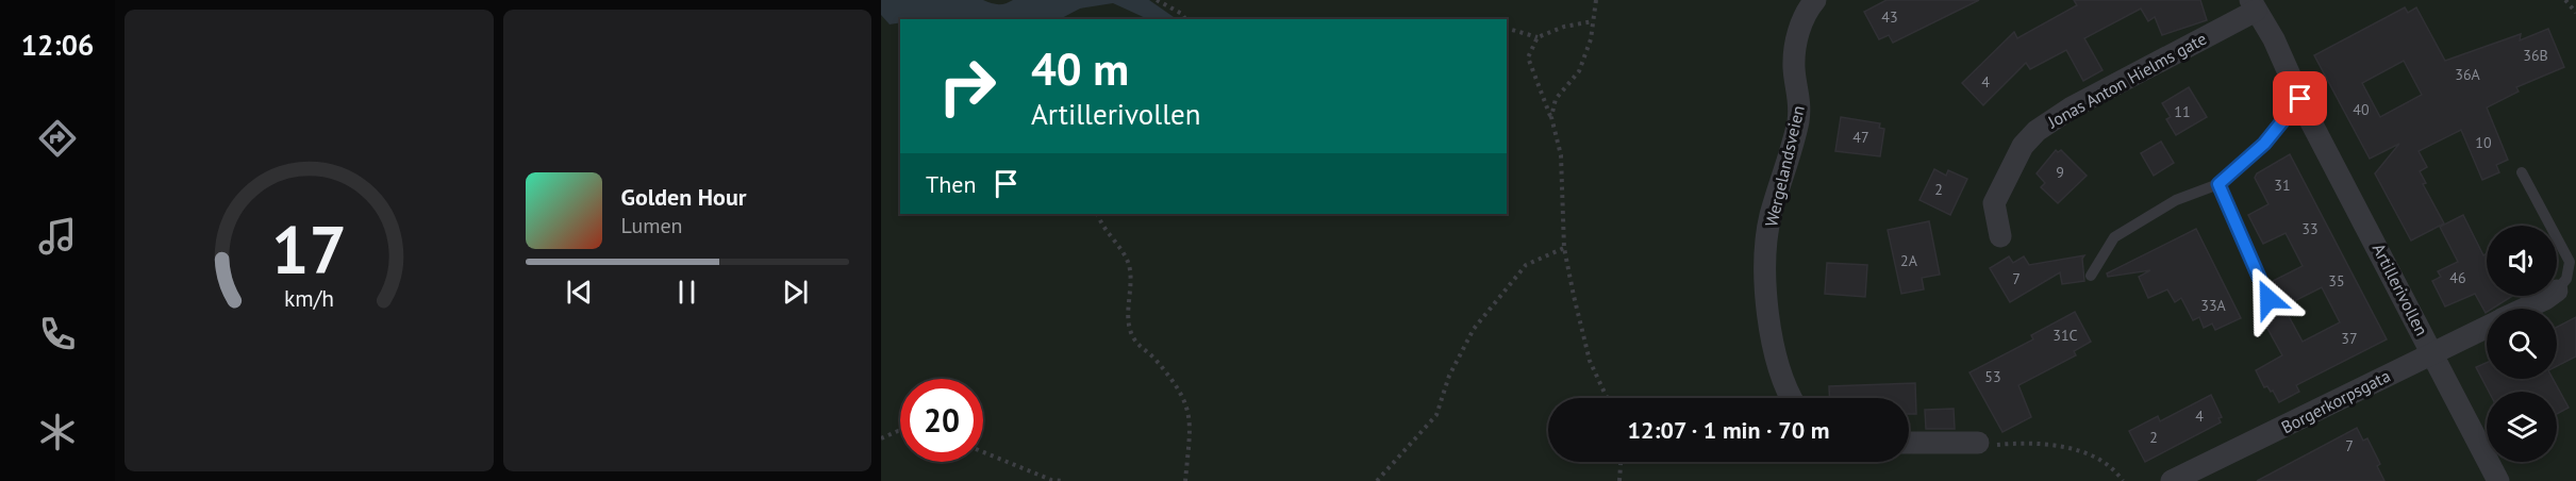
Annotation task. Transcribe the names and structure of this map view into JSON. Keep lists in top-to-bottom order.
{
  "streets": {
    "street": [
      "Jonas Anton Hielms gate",
      "Wergelandsveien",
      "Artillerivollen",
      "Borgerkorpsgata"
    ]
  },
  "crossings": [
    ["Jonas Anton Hielms gate", "Artillerivollen"],
    ["Artillerivollen", "Borgerkorpsgata"]
  ],
  "house_numbers": [
    "43",
    "36B",
    "36A",
    "4",
    "40",
    "11",
    "47",
    "10",
    "9",
    "31",
    "2",
    "33",
    "2A",
    "46",
    "7",
    "35",
    "33A",
    "31C",
    "37",
    "53",
    "4",
    "2",
    "7"
  ],
  "page": {
    "tabs": "12:06",
    "turn": ["40 m", "Artillerivollen"],
    "then": "Then",
    "song": ["Golden Hour", "Lumen"],
    "limit": "20",
    "trip": "12:07 · 1 min · 70 m",
    "gauge": ["17", "km/h"]
  }
}
